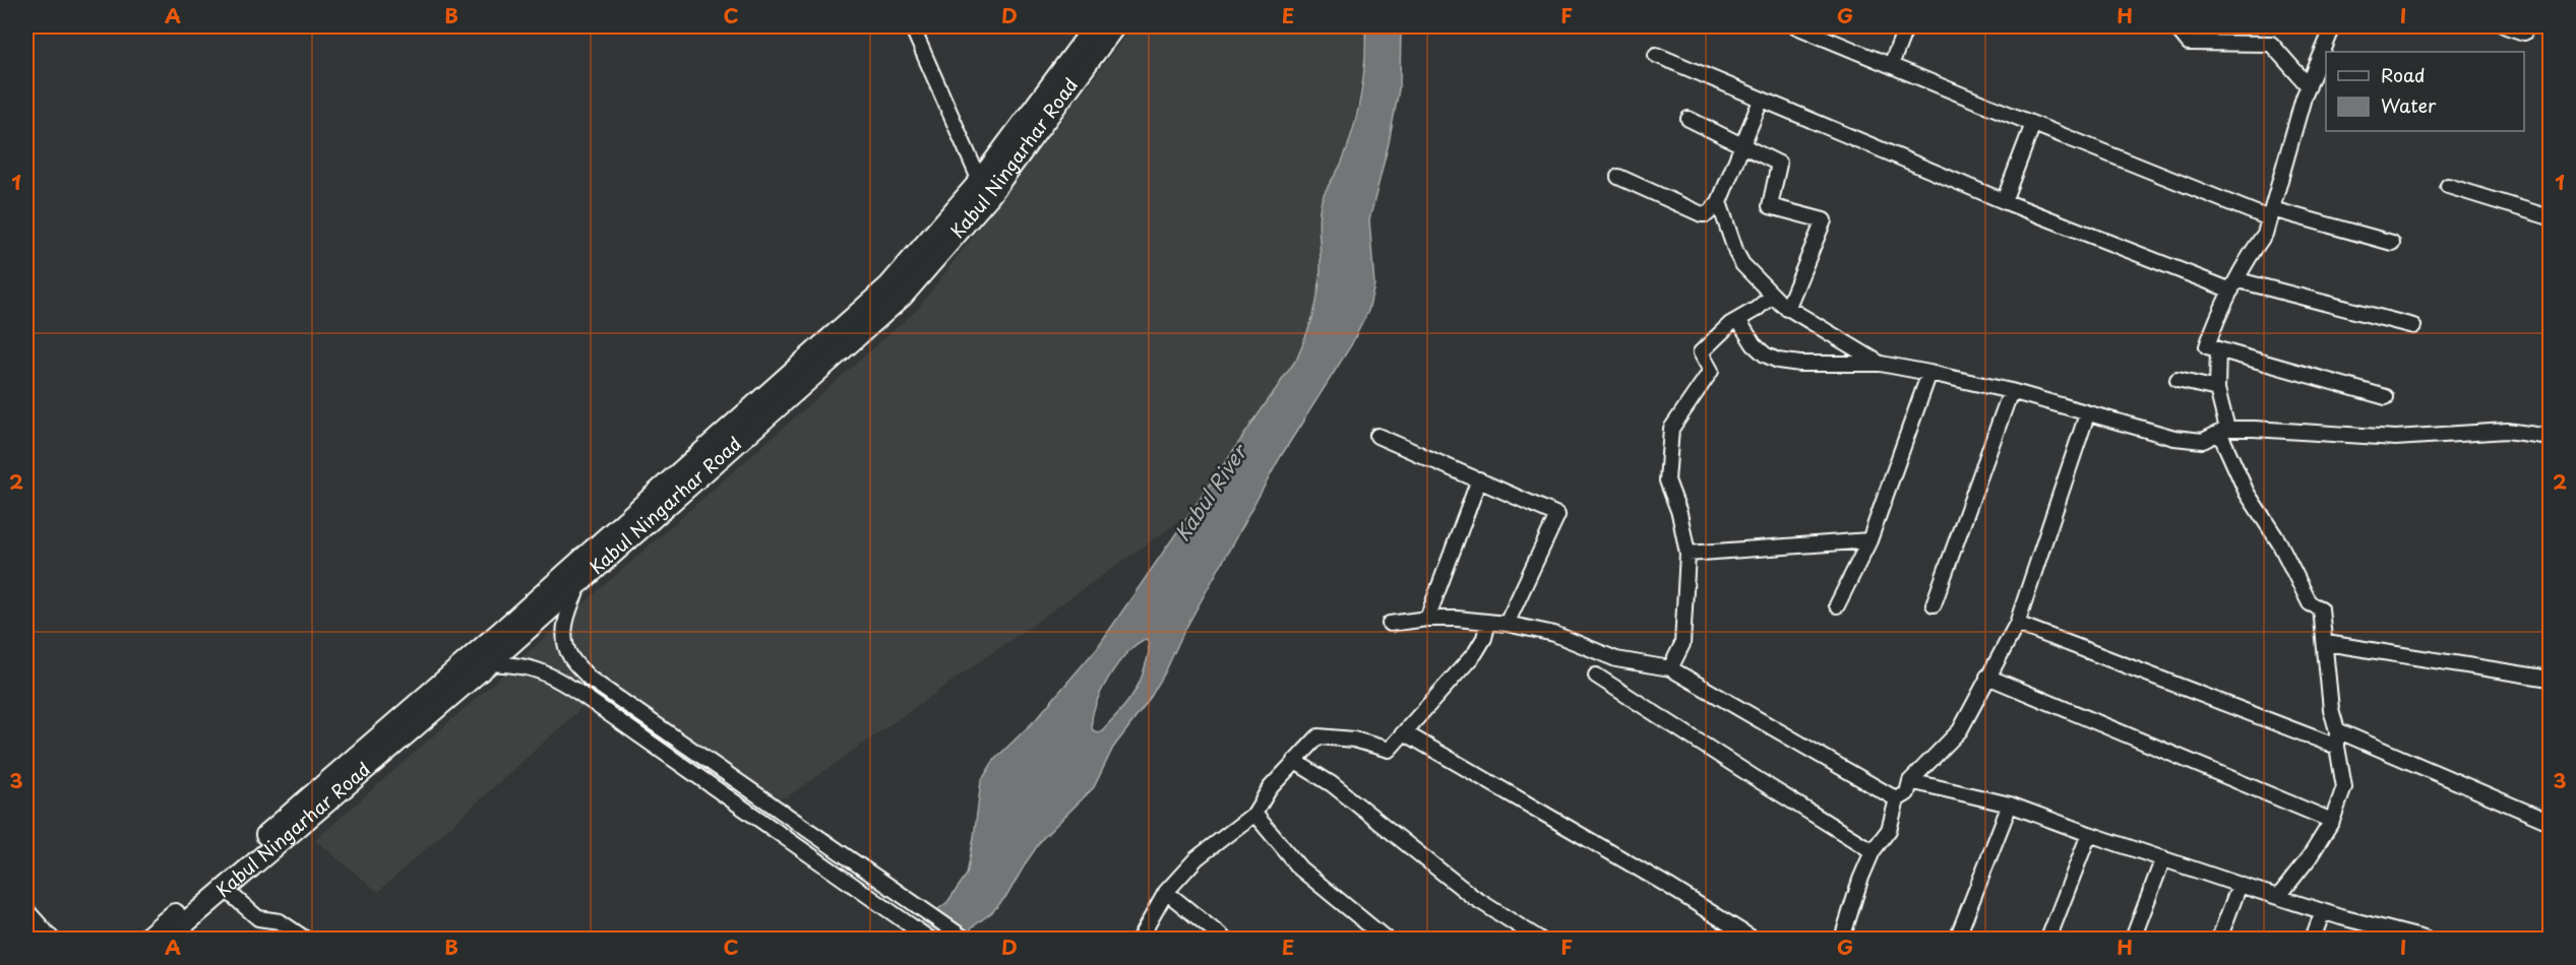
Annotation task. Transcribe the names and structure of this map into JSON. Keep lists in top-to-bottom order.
{
  "streets": {
    "highway": ["Kabul Ningarhar Road"]
  },
  "water": ["Kabul River"],
  "legend": ["Road", "Water"],
  "grid": {
    "columns": [
      "A",
      "B",
      "C",
      "D",
      "E",
      "F",
      "G",
      "H",
      "I"
    ],
    "rows": ["1", "2", "3"]
  }
}
